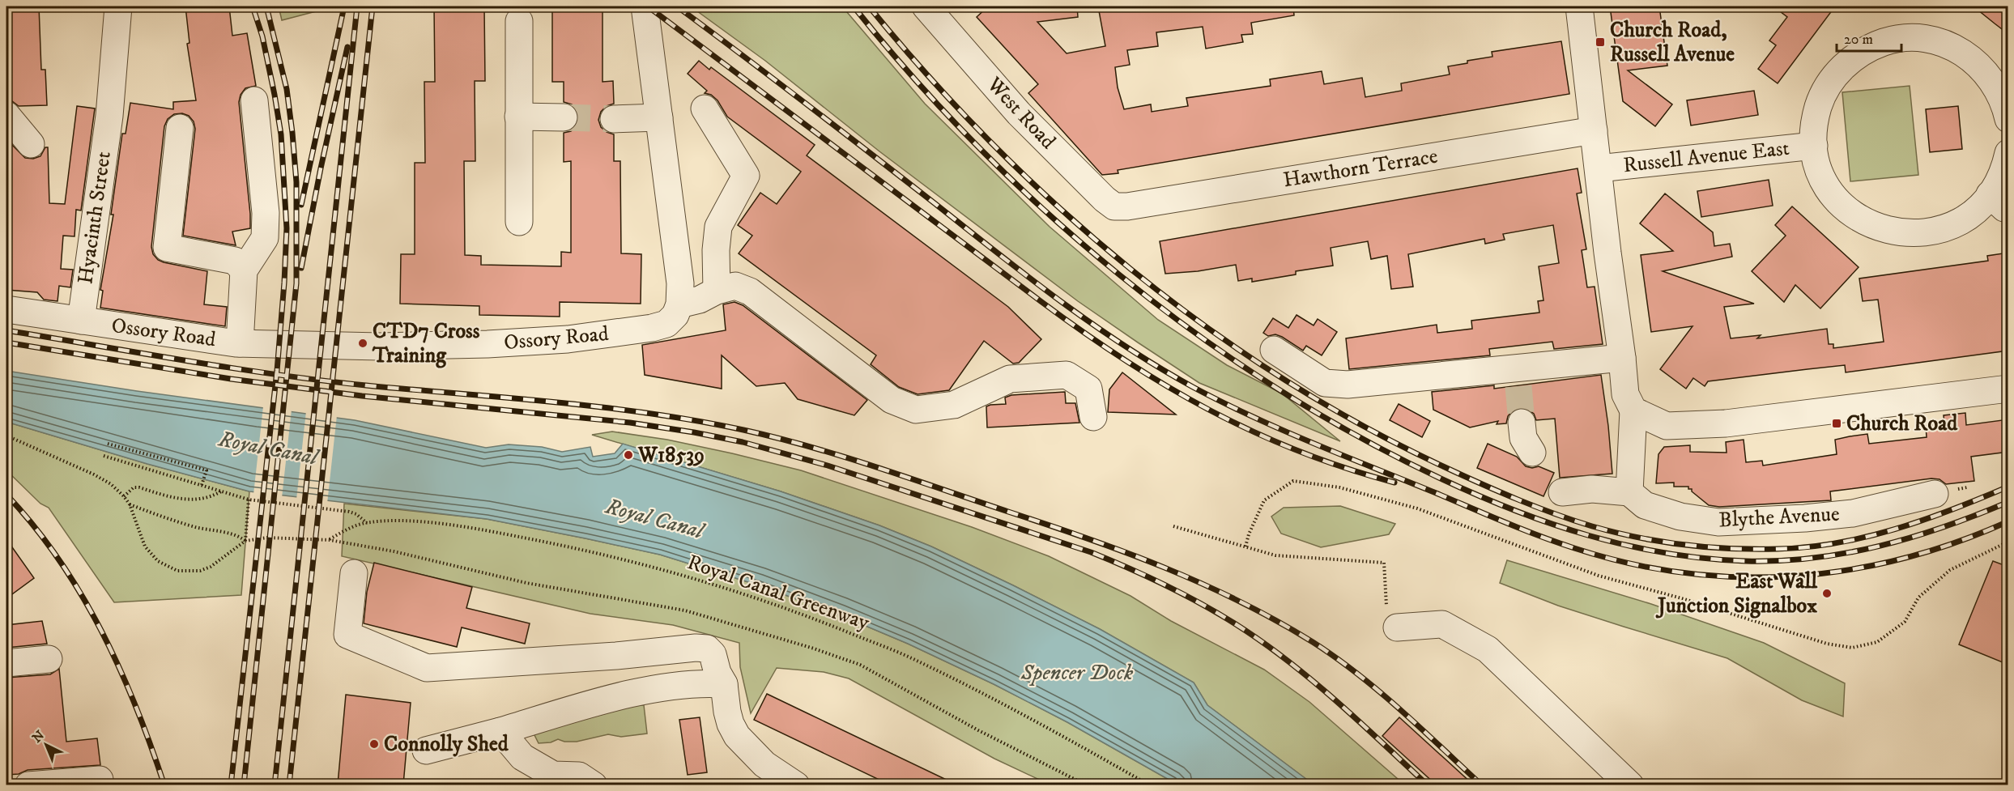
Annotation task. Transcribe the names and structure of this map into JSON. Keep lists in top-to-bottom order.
{
  "streets": {
    "street": [
      "West Road",
      "Russell Avenue East",
      "Hawthorn Terrace",
      "Hyacinth Street",
      "Ossory Road",
      "Blythe Avenue"
    ],
    "path": ["Royal Canal Greenway"]
  },
  "crossings": [
    ["West Road", "Hawthorn Terrace"],
    ["Hyacinth Street", "Ossory Road"]
  ],
  "water": ["Royal Canal", "Spencer Dock"],
  "places": {
    "transit": ["Church Road, Russell Avenue", "Church Road"],
    "other": [
      "CTD7 Cross Training",
      "W18539",
      "East Wall Junction Signalbox",
      "Connolly Shed"
    ]
  },
  "scale_bar": "20 m",
  "north": "top left"
}
